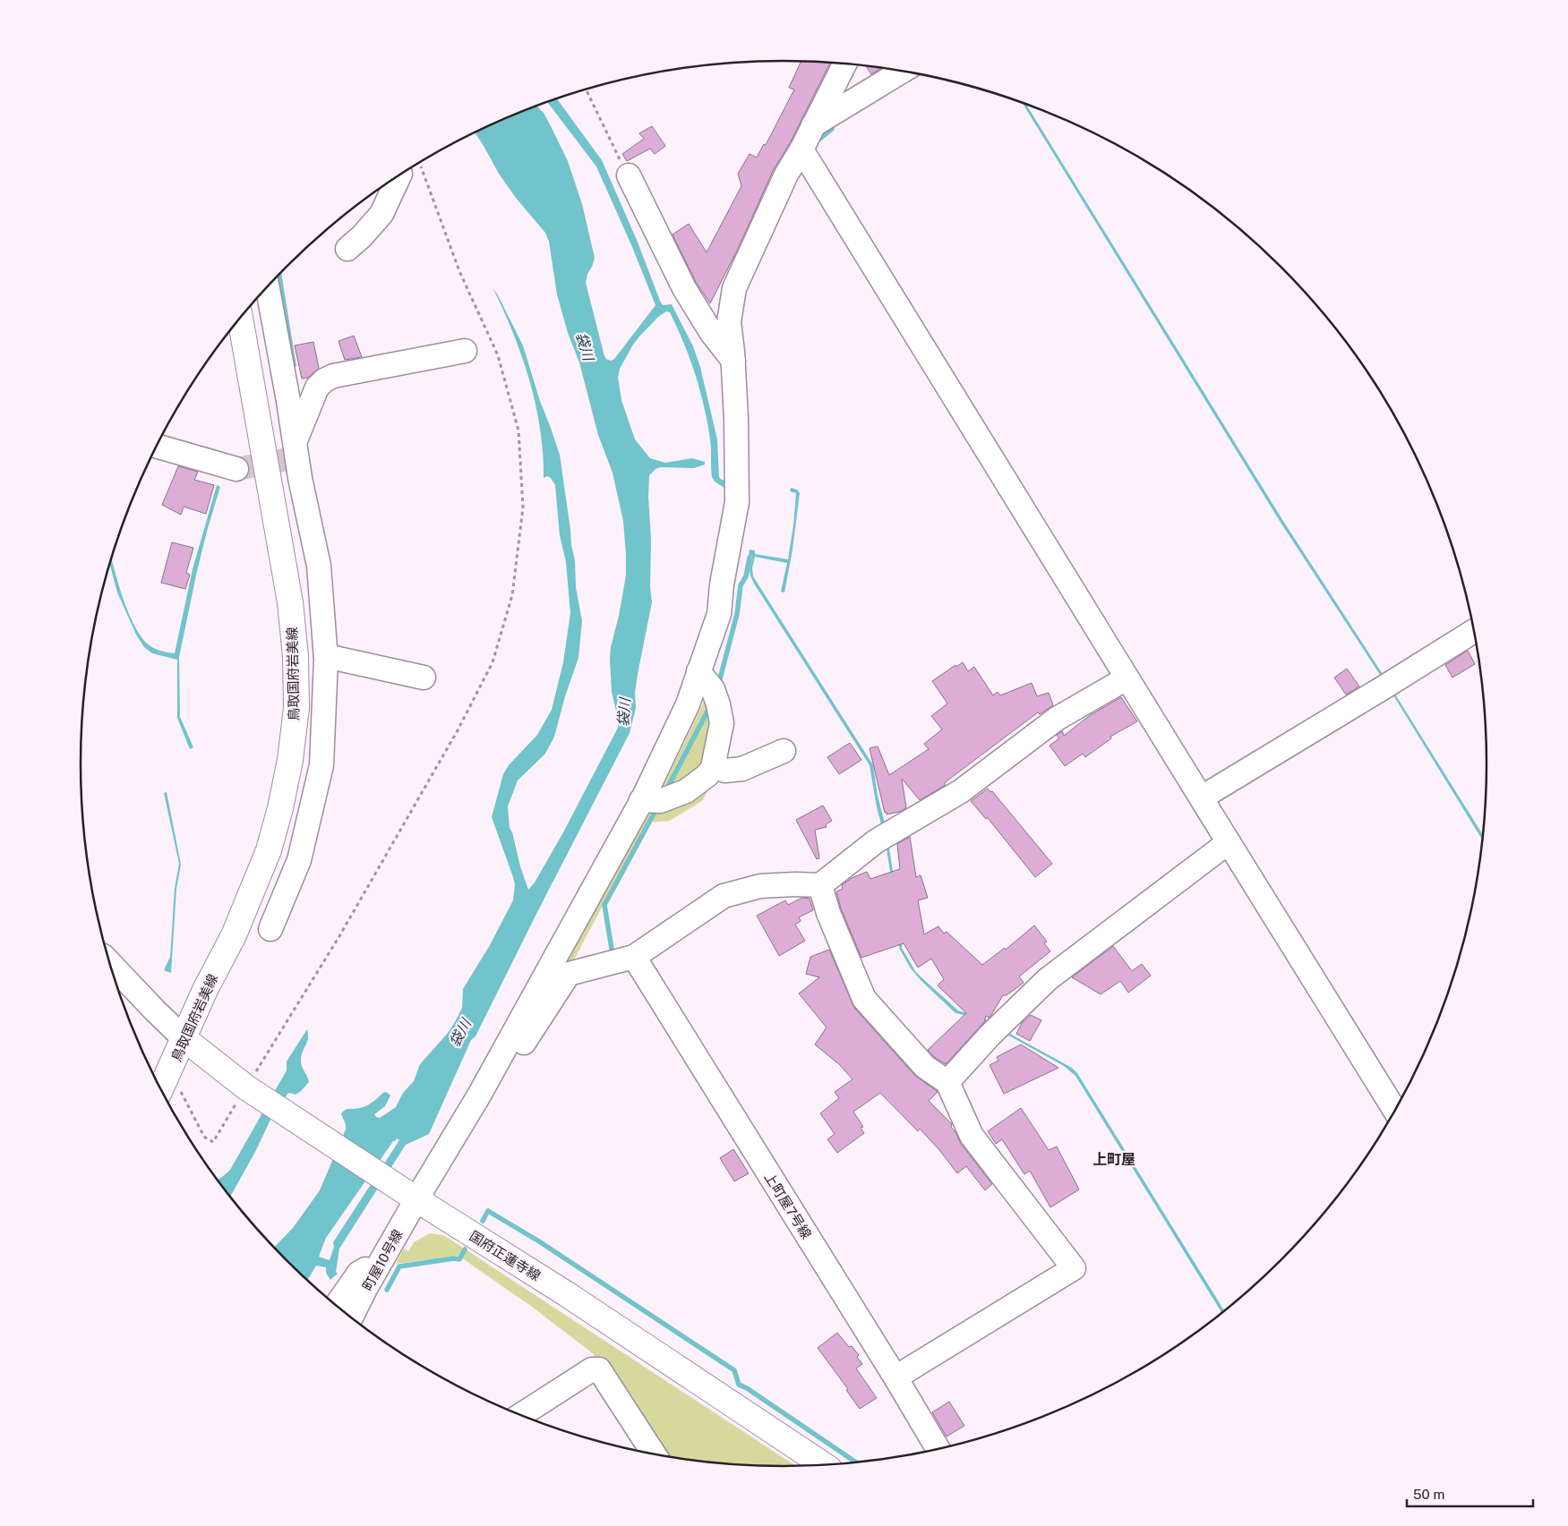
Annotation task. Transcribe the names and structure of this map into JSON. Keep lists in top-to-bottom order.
{
  "streets": {
    "main road": ["鳥取国府岩美線", "国府正蓮寺線"],
    "street": ["上町屋7号線", "町屋10号線"]
  },
  "crossings": [
    ["鳥取国府岩美線", "国府正蓮寺線"],
    ["国府正蓮寺線", "町屋10号線"]
  ],
  "districts": ["上町屋"],
  "water": ["袋川"],
  "scale_bar": "50 m"
}
